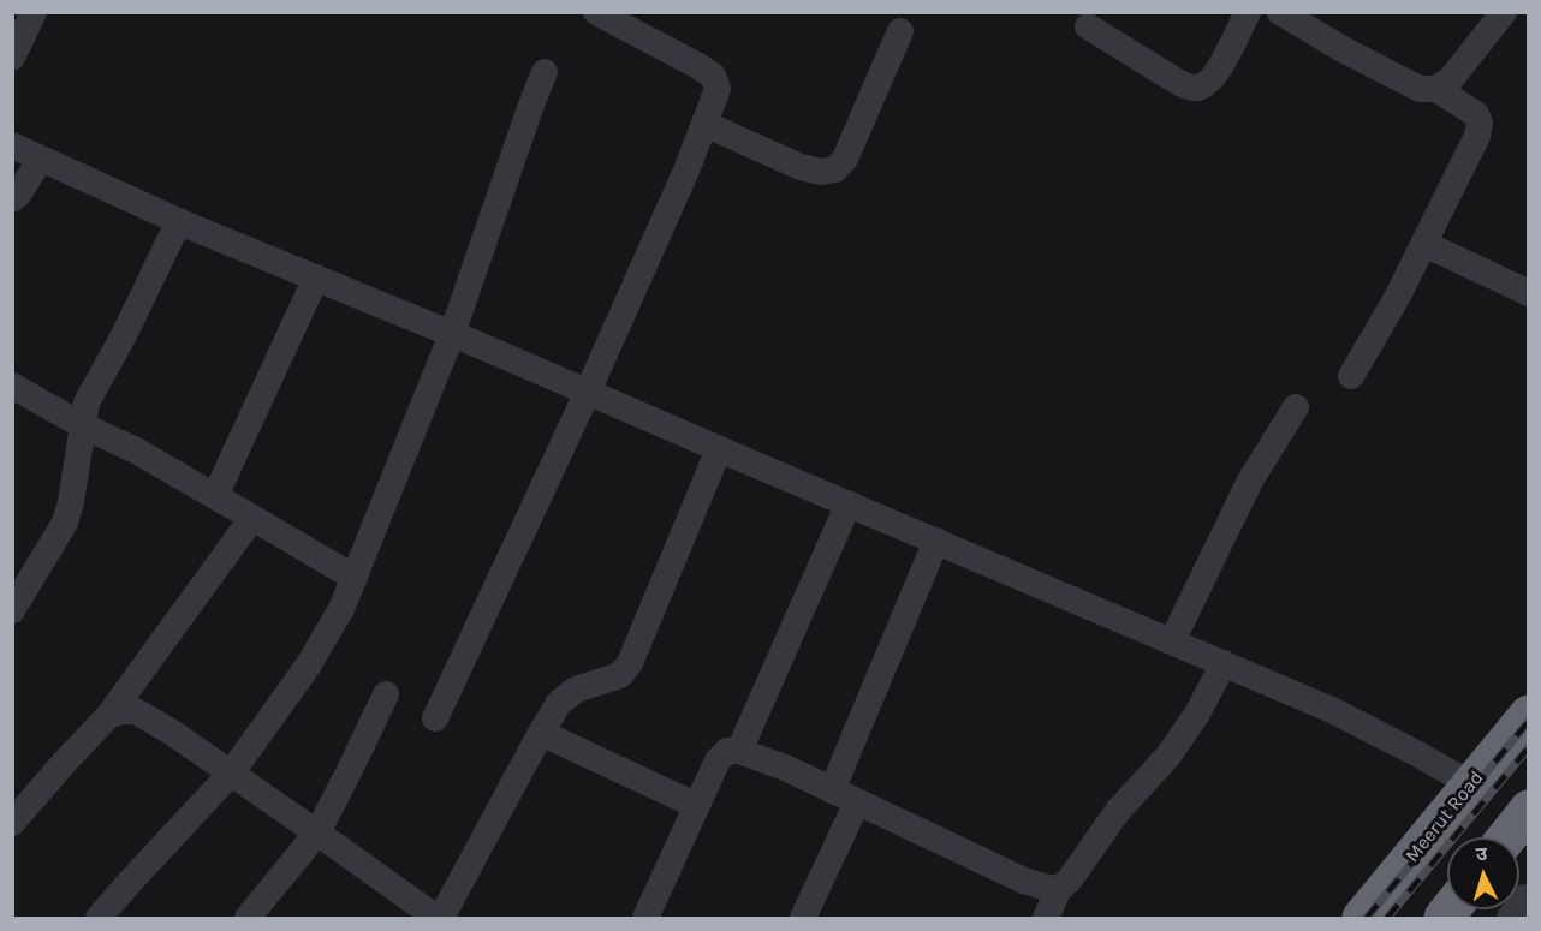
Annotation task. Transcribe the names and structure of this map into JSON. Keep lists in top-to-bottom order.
{
  "streets": {
    "highway": ["Meerut Road"]
  },
  "north": "top"
}
